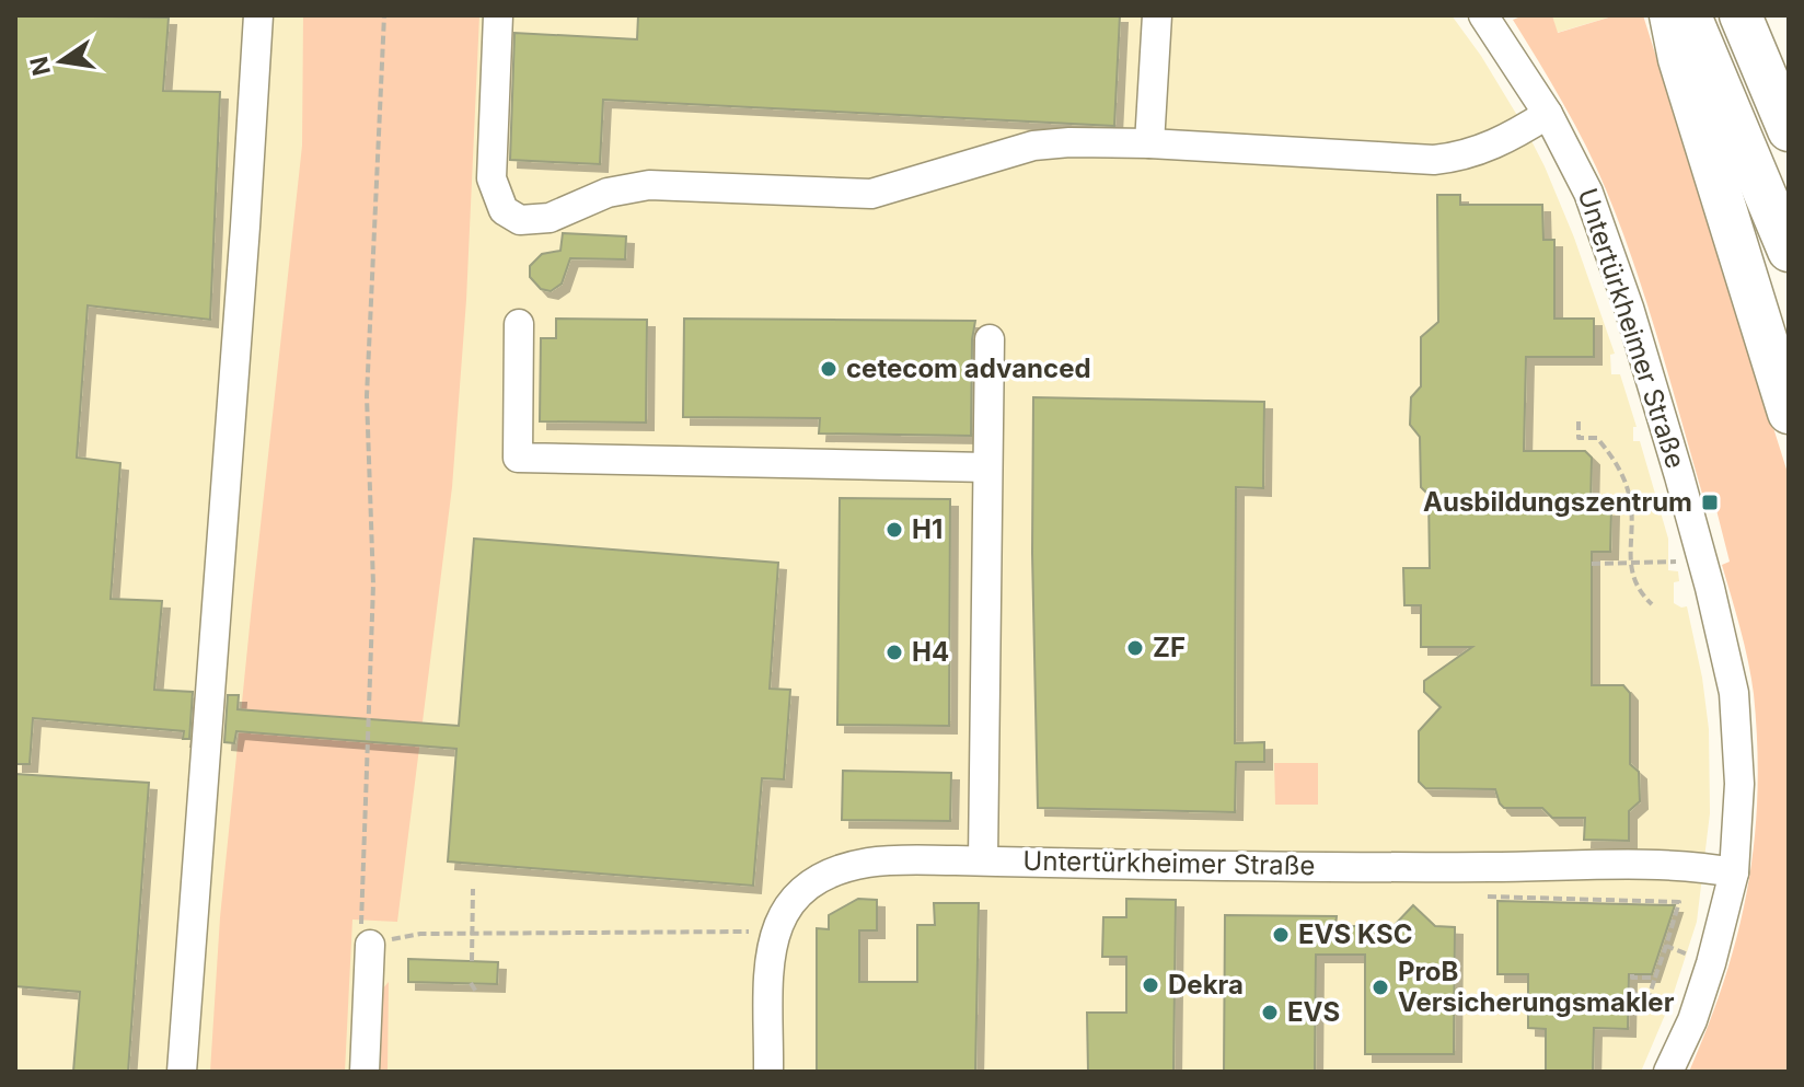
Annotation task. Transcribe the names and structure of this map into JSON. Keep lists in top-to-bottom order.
{
  "streets": {
    "street": ["Untertürkheimer Straße"]
  },
  "places": {
    "other": [
      "cetecom advanced",
      "H1",
      "ZF",
      "H4",
      "EVS KSC",
      "Dekra",
      "ProB Versicherungsmakler",
      "EVS"
    ],
    "transit": ["Ausbildungszentrum"]
  },
  "north": "left"
}
